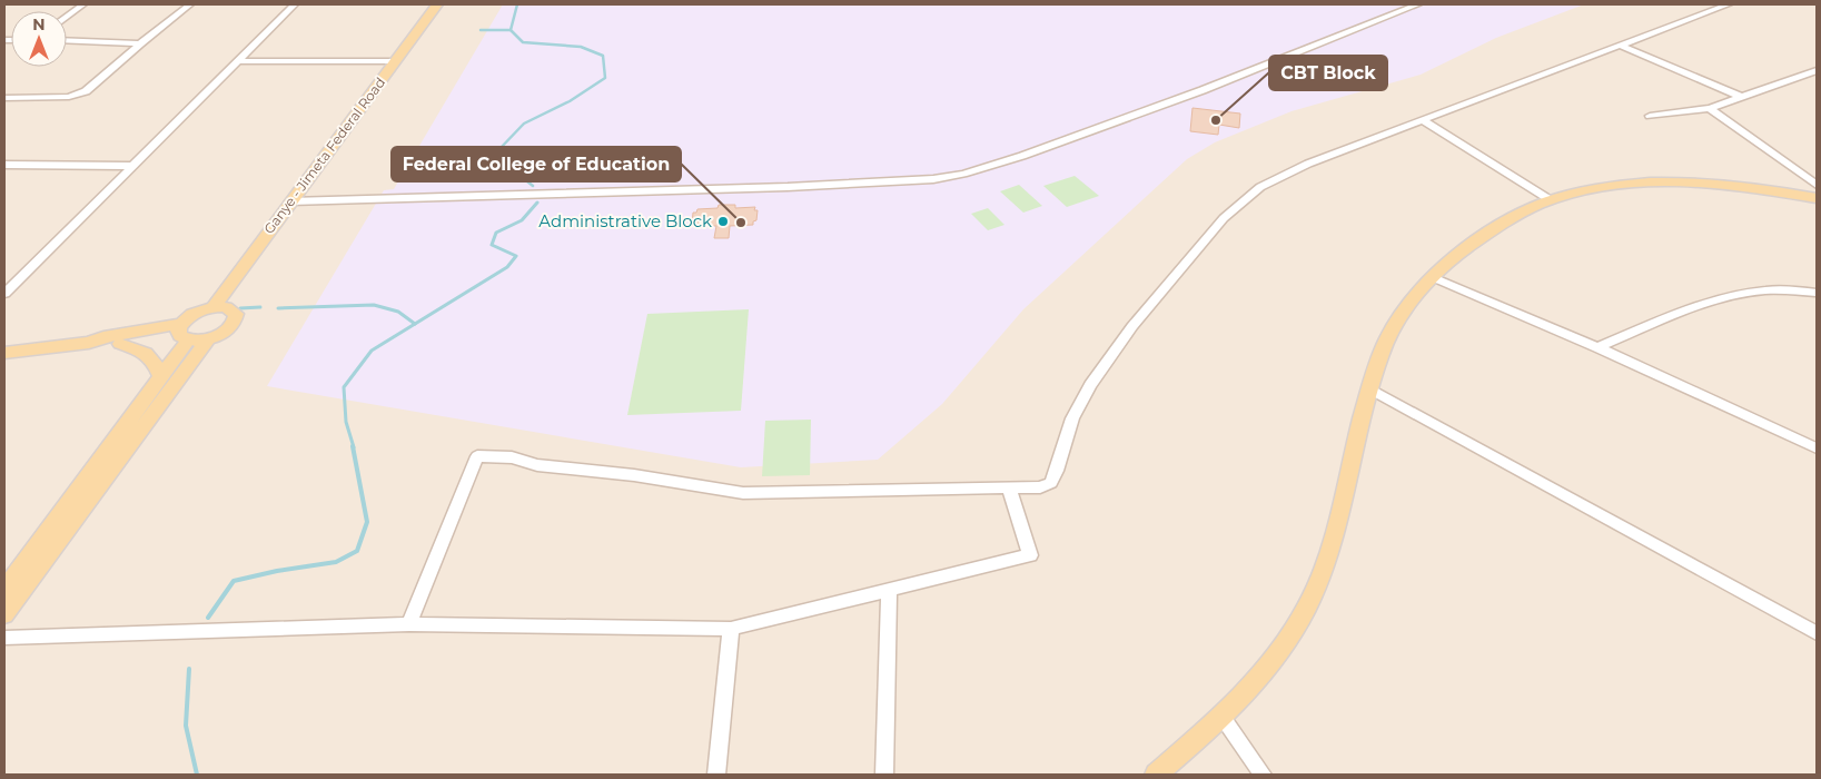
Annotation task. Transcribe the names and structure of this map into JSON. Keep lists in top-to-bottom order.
{
  "streets": {
    "main road": ["Ganye - Jimeta Federal Road"]
  },
  "places": ["CBT Block", "Administrative Block", "Federal College of Education"],
  "north": "top"
}
